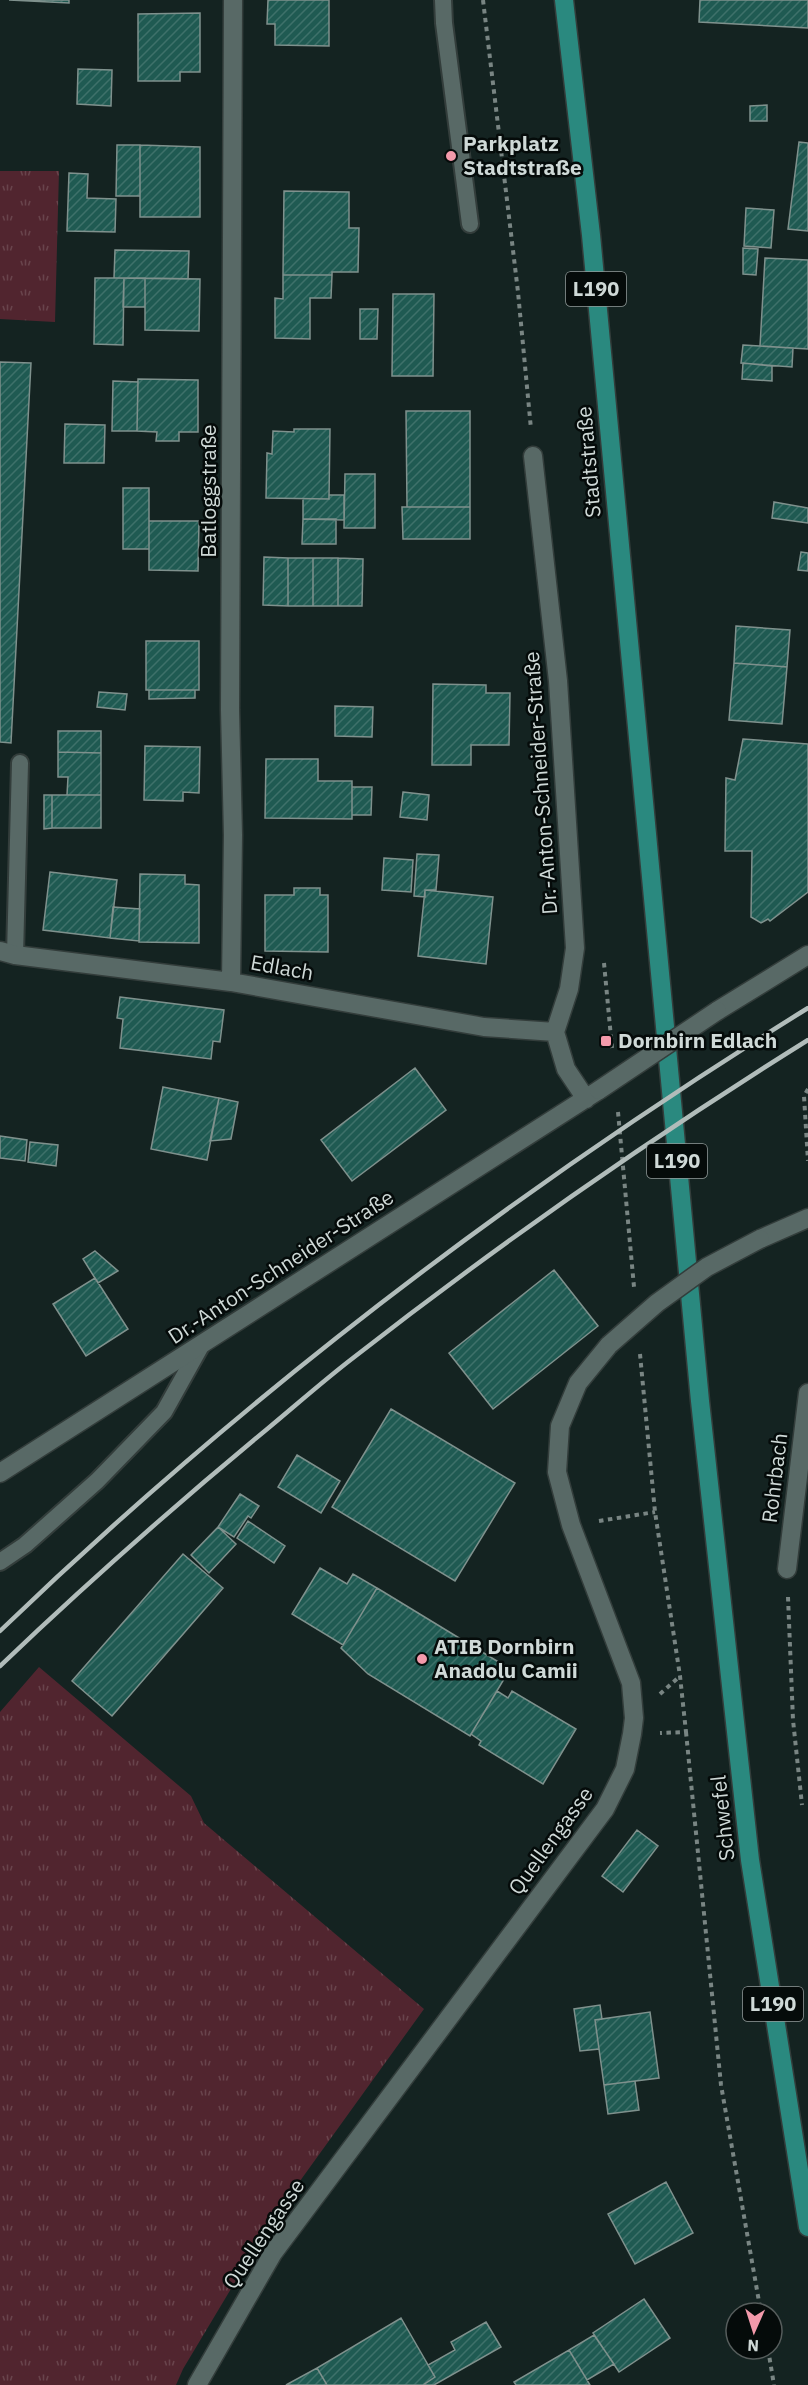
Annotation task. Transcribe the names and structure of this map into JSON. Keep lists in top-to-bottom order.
{
  "streets": {
    "main road": ["L190", "Stadtstraße", "Schwefel"],
    "street": [
      "Batloggstraße",
      "Dr.-Anton-Schneider-Straße",
      "Edlach",
      "Rohrbach",
      "Quellengasse"
    ]
  },
  "crossings": [
    ["Stadtstraße", "Schwefel"],
    ["Batloggstraße", "Edlach"],
    ["Dr.-Anton-Schneider-Straße", "Edlach"]
  ],
  "places": {
    "other": ["Parkplatz Stadtstraße", "ATIB Dornbirn Anadolu Camii"],
    "transit": ["Dornbirn Edlach"]
  },
  "north": "bottom"
}
